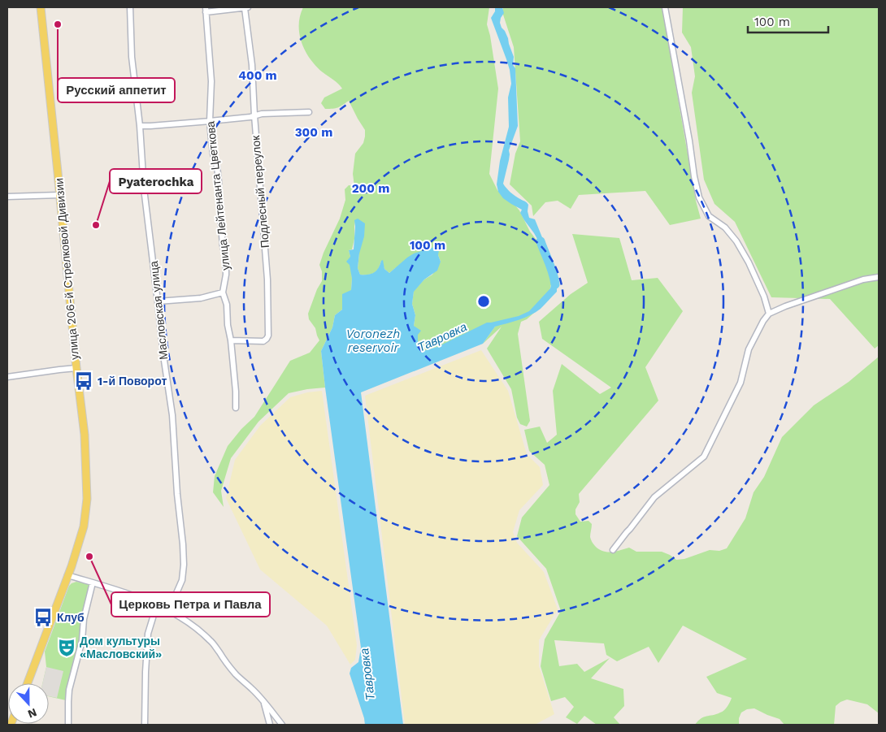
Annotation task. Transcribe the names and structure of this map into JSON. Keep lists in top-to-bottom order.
{
  "streets": {
    "main road": ["улица 206-й Стрелковой Дивизии"],
    "street": ["Подлесный переулок", "улица Лейтенанта Цветкова", "Масловская улица"]
  },
  "crossings": [
    ["Подлесный переулок", "улица Лейтенанта Цветкова"]
  ],
  "water": ["Voronezh reservoir", "Тавровка"],
  "places": {
    "other": ["Русский аппетит", "Pyaterochka", "Церковь Петра и Павла"],
    "bus stop": ["1-й Поворот", "Клуб"],
    "theatre": ["Дом культуры «Масловский»"]
  },
  "scale_bar": "100 m",
  "north": "bottom",
  "rings": [
    "400 m",
    "300 m",
    "200 m",
    "100 m"
  ]
}
